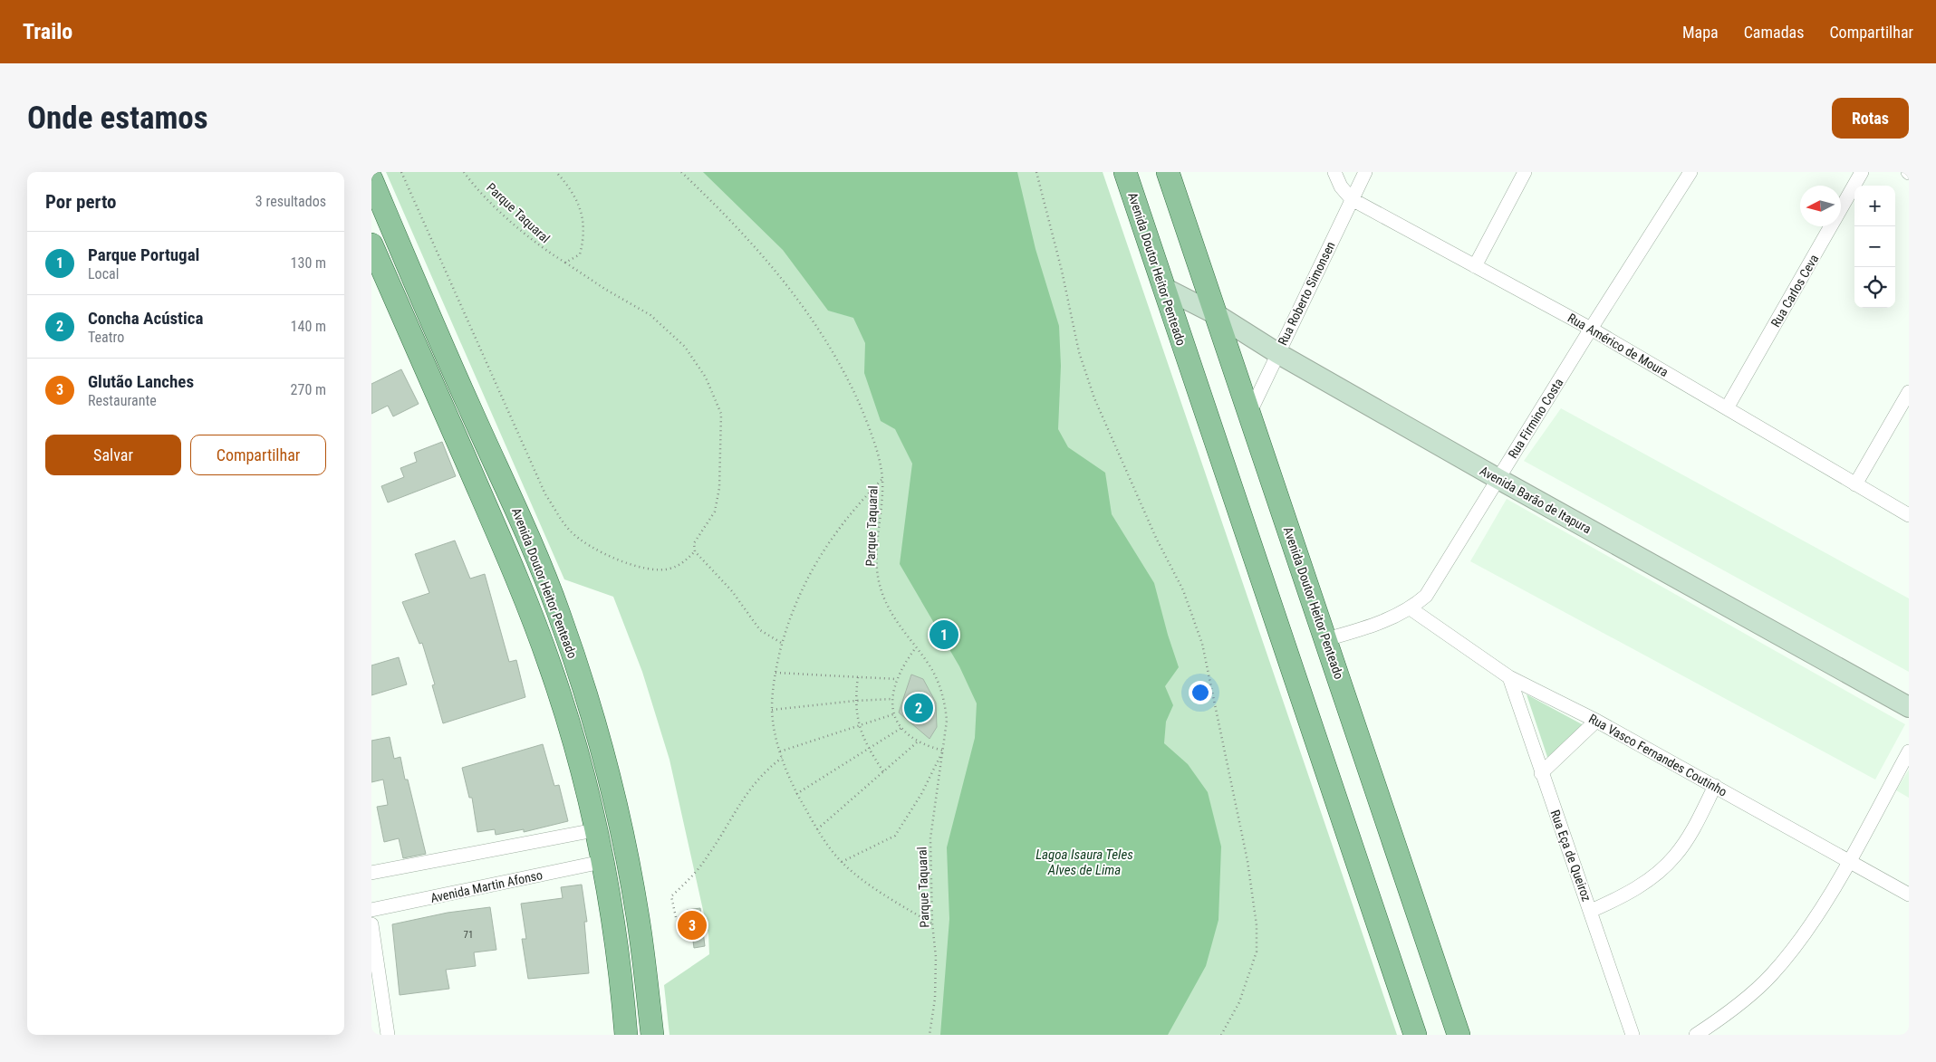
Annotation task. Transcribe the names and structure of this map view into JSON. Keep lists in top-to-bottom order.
{
  "streets": {
    "main road": ["Avenida Doutor Heitor Penteado", "Avenida Barão de Itapura"],
    "street": [
      "Rua Carlos Ceva",
      "Rua Roberto Simonsen",
      "Rua Américo de Moura",
      "Rua Firmino Costa",
      "Rua Vasco Fernandes Coutinho",
      "Rua Eça de Queiroz",
      "Avenida Martin Afonso"
    ],
    "path": ["Parque Taquaral"]
  },
  "crossings": [
    ["Avenida Doutor Heitor Penteado", "Rua Roberto Simonsen"],
    ["Avenida Doutor Heitor Penteado", "Rua Firmino Costa"],
    ["Avenida Doutor Heitor Penteado", "Avenida Barão de Itapura"],
    ["Avenida Doutor Heitor Penteado", "Avenida Martin Afonso"],
    ["Rua Carlos Ceva", "Rua Américo de Moura"],
    ["Rua Roberto Simonsen", "Rua Américo de Moura"],
    ["Rua Roberto Simonsen", "Avenida Barão de Itapura"],
    ["Rua Américo de Moura", "Rua Firmino Costa"],
    ["Rua Firmino Costa", "Avenida Barão de Itapura"],
    ["Rua Firmino Costa", "Rua Vasco Fernandes Coutinho"],
    ["Rua Vasco Fernandes Coutinho", "Rua Eça de Queiroz"]
  ],
  "water": ["Lagoa Isaura Teles Alves de Lima"],
  "house_numbers": ["71"],
  "north": "left",
  "page": {
    "header": "Trailo",
    "nav": ["Mapa", "Camadas", "Compartilhar"],
    "buttons": [
      "Rotas",
      ["Salvar", "Compartilhar"]
    ],
    "title": "Onde estamos",
    "heading": ["Por perto", "3 resultados"],
    "map_buttons": ["+", "−"],
    "list": [
      {
        "mark": "1",
        "name": "Parque Portugal",
        "note": "Local",
        "value": "130 m"
      },
      {
        "mark": "2",
        "name": "Concha Acústica",
        "note": "Teatro",
        "value": "140 m"
      },
      {
        "mark": "3",
        "name": "Glutão Lanches",
        "note": "Restaurante",
        "value": "270 m"
      }
    ],
    "pins": ["1", "2", "3"]
  }
}
